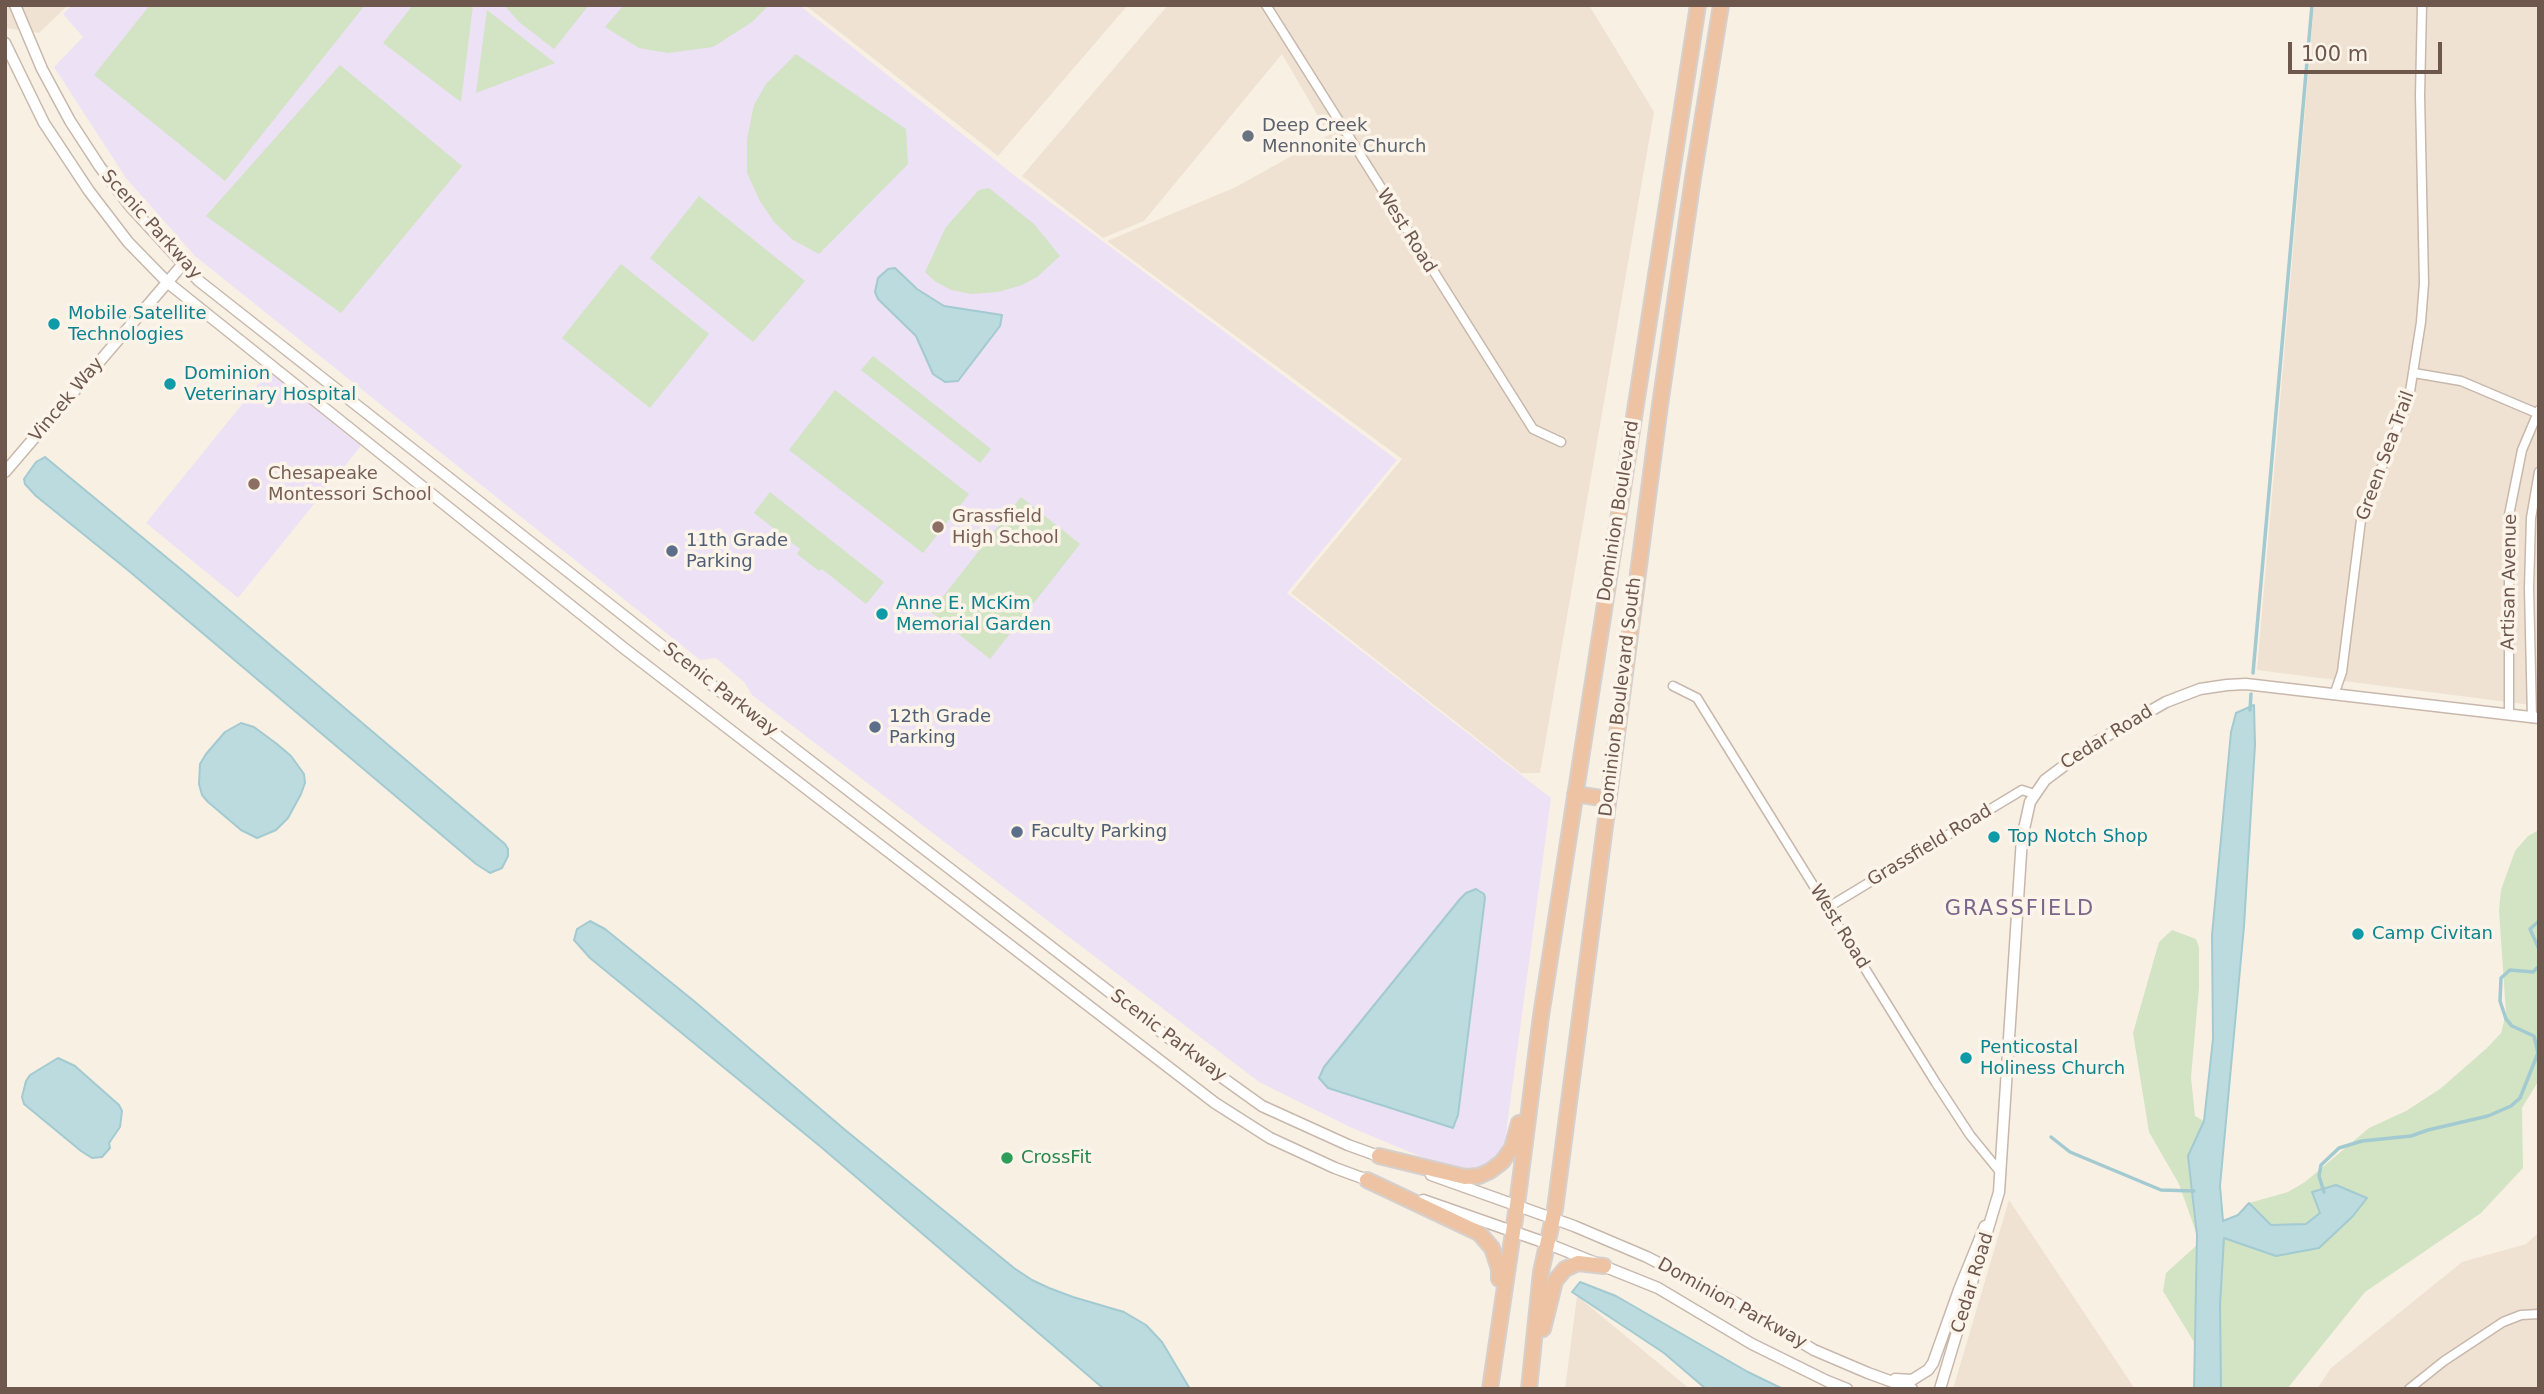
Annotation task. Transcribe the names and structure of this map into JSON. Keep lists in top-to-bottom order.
{
  "streets": {
    "highway": ["Dominion Boulevard", "Dominion Boulevard South"],
    "street": [
      "Scenic Parkway",
      "West Road",
      "Vincek Way",
      "Green Sea Trail",
      "Artisan Avenue",
      "Cedar Road",
      "Grassfield Road",
      "Dominion Parkway"
    ]
  },
  "crossings": [
    ["Scenic Parkway", "Vincek Way"],
    ["Scenic Parkway", "Dominion Boulevard South"],
    ["Scenic Parkway", "Dominion Parkway"],
    ["West Road", "Cedar Road"],
    ["West Road", "Grassfield Road"],
    ["Green Sea Trail", "Cedar Road"],
    ["Artisan Avenue", "Cedar Road"],
    ["Dominion Boulevard South", "Dominion Parkway"],
    ["Cedar Road", "Grassfield Road"]
  ],
  "districts": ["GRASSFIELD"],
  "places": [
    "Deep Creek Mennonite Church",
    "Mobile Satellite Technologies",
    "Dominion Veterinary Hospital",
    "Chesapeake Montessori School",
    "Grassfield High School",
    "11th Grade Parking",
    "Anne E. McKim Memorial Garden",
    "12th Grade Parking",
    "Faculty Parking",
    "Top Notch Shop",
    "Camp Civitan",
    "Penticostal Holiness Church",
    "CrossFit"
  ],
  "scale_bar": "100 m"
}
